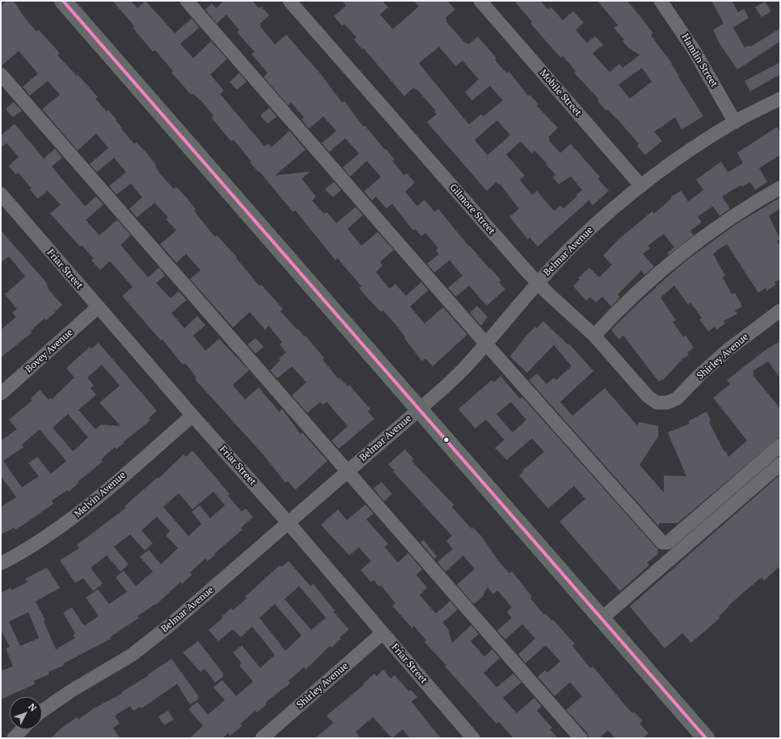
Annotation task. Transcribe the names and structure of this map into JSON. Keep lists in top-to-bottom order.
{
  "streets": {
    "street": [
      "Hamlin Street",
      "Mobile Street",
      "Gilmore Street",
      "Belmar Avenue",
      "Friar Street",
      "Bovey Avenue",
      "Shirley Avenue",
      "Melvin Avenue"
    ]
  },
  "crossings": [
    ["Hamlin Street", "Belmar Avenue"],
    ["Mobile Street", "Belmar Avenue"],
    ["Gilmore Street", "Belmar Avenue"],
    ["Gilmore Street", "Shirley Avenue"],
    ["Belmar Avenue", "Friar Street"],
    ["Friar Street", "Bovey Avenue"],
    ["Friar Street", "Shirley Avenue"],
    ["Friar Street", "Melvin Avenue"]
  ],
  "north": "top right"
}
